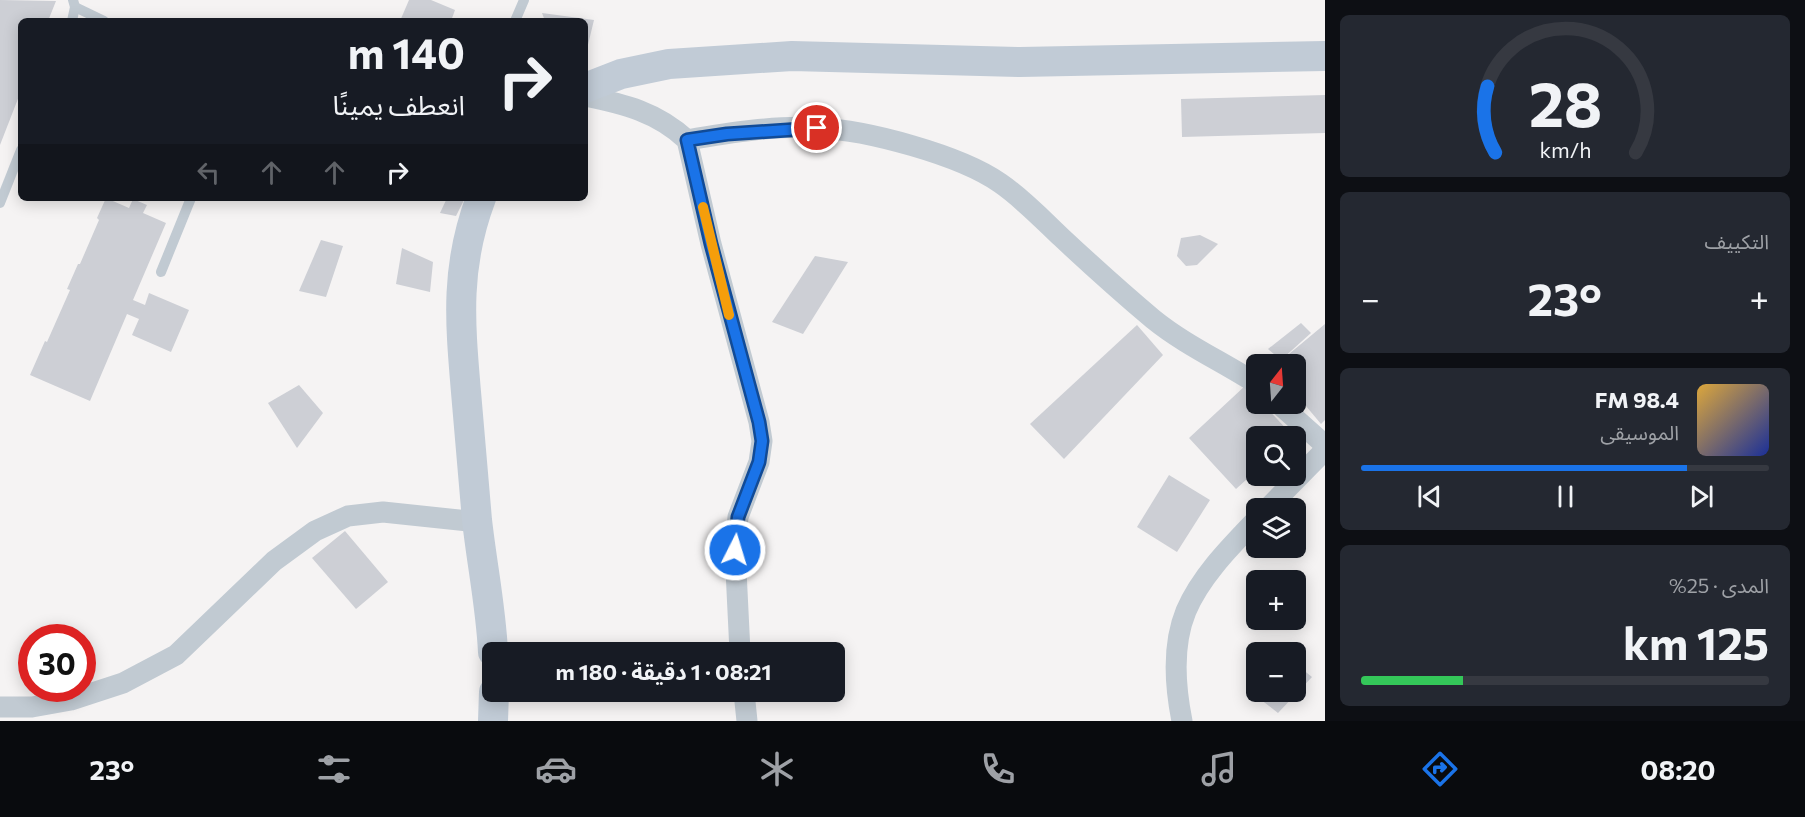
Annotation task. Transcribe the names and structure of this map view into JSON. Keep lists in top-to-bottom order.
{
  "north": "top",
  "page": {
    "turn": ["140 m", "انعطف يمينًا"],
    "tile": [
      "التكييف",
      ["المدى · 25%", "125 km"]
    ],
    "heat": ["−", "23°", "+"],
    "map_buttons": ["+", "−"],
    "song": ["98.4 FM", "الموسيقى"],
    "limit": "30",
    "trip": "08:21 · 1 دقيقة · 180 m",
    "tabs": ["08:20", "23°"],
    "gauge": ["28", "km/h"]
  }
}
